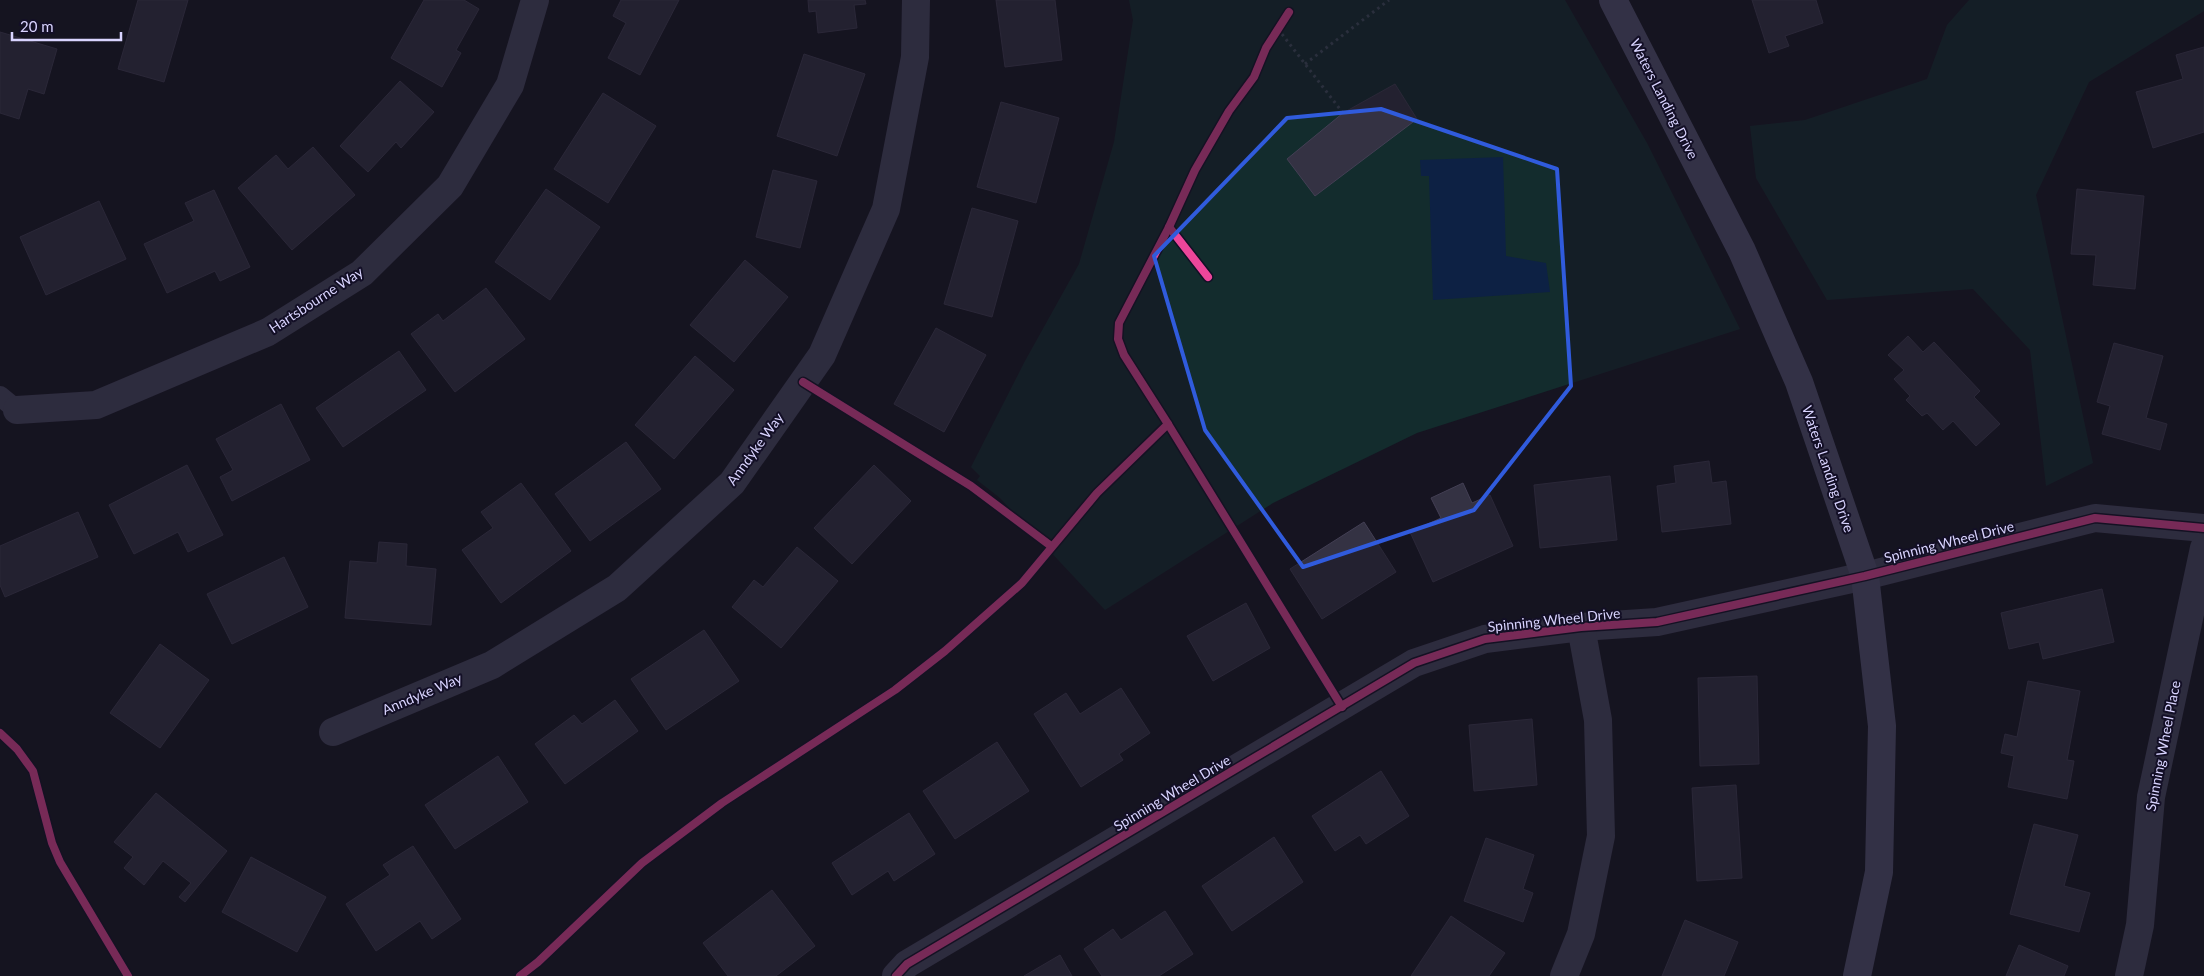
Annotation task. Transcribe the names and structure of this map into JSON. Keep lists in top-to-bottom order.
{
  "streets": {
    "street": [
      "Waters Landing Drive",
      "Hartsbourne Way",
      "Anndyke Way",
      "Spinning Wheel Drive",
      "Spinning Wheel Place"
    ]
  },
  "crossings": [
    ["Waters Landing Drive", "Spinning Wheel Drive"]
  ],
  "scale_bar": "20 m"
}
